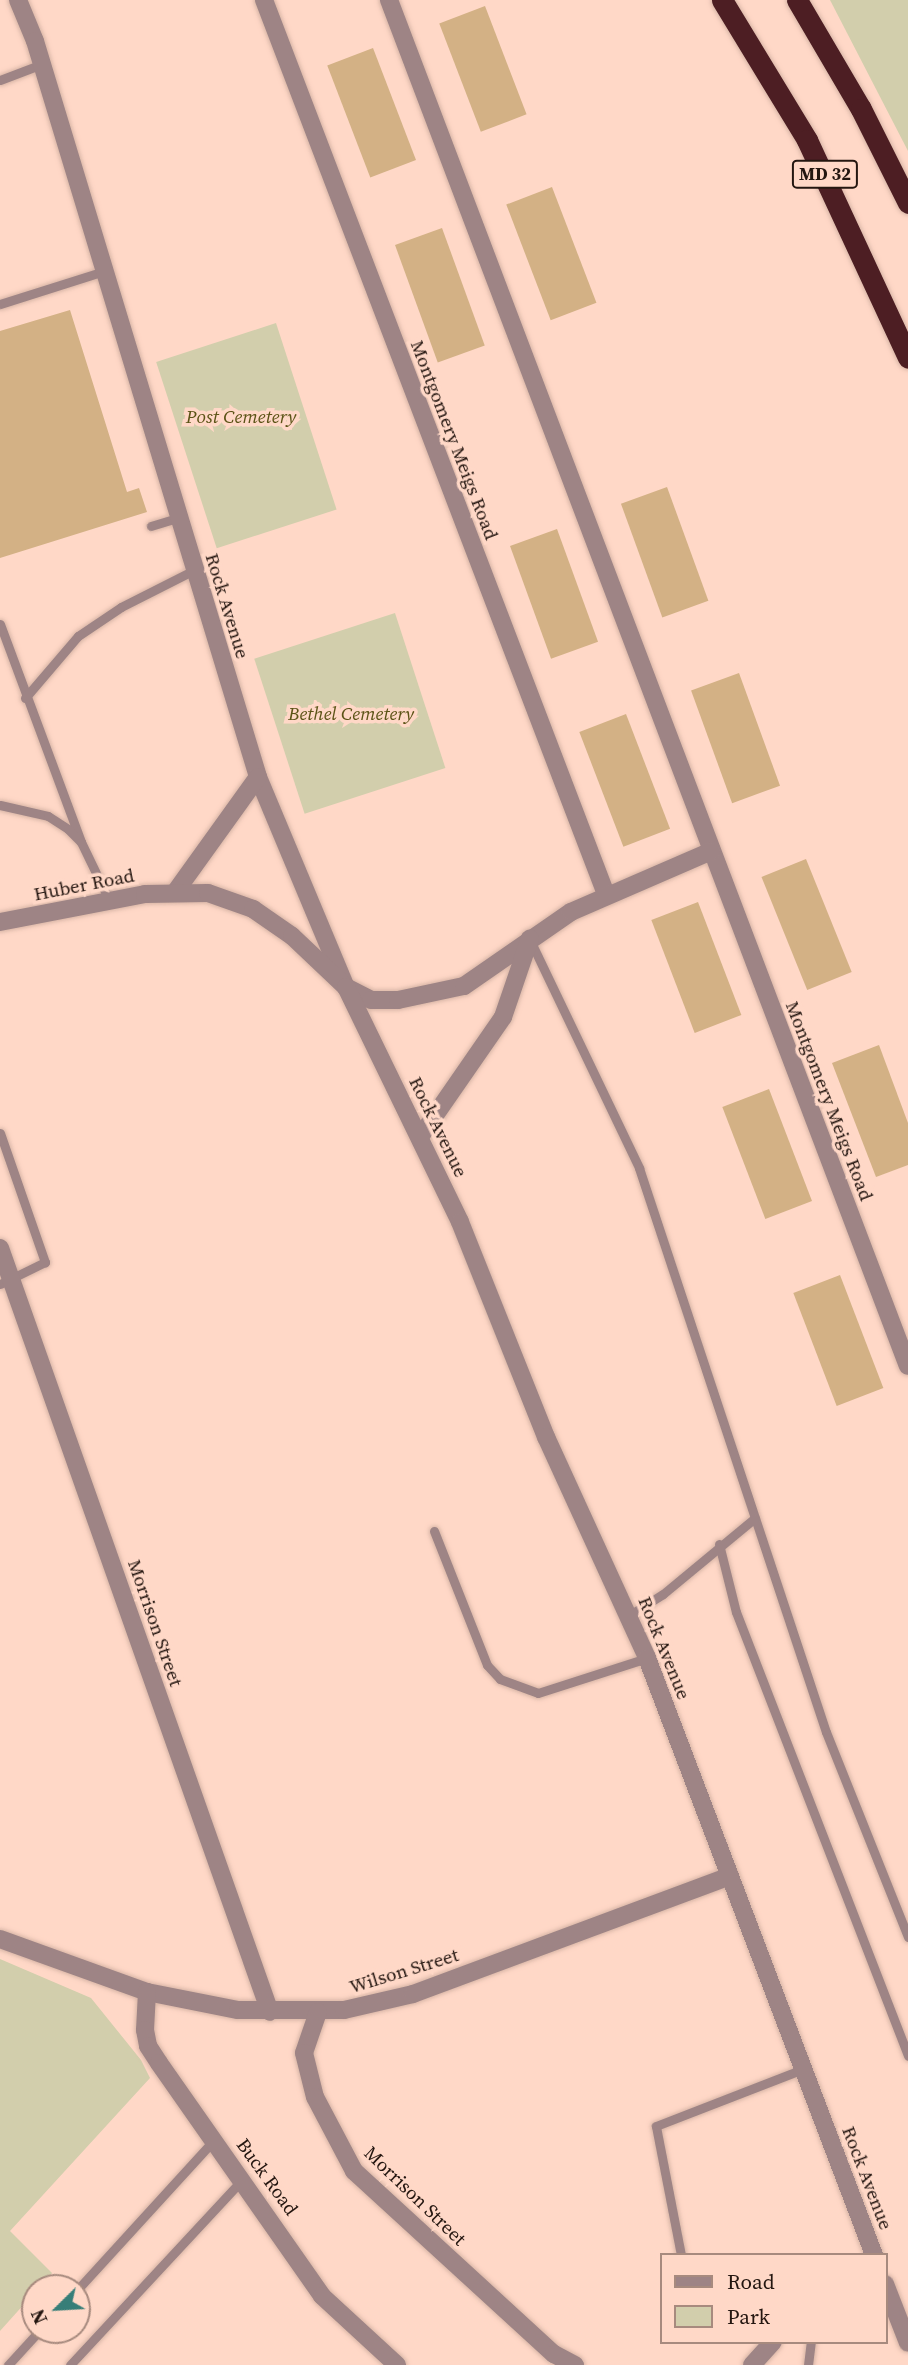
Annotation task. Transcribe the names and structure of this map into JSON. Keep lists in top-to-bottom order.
{
  "streets": {
    "highway": ["MD 32"],
    "street": [
      "Montgomery Meigs Road",
      "Rock Avenue",
      "Huber Road",
      "Morrison Street",
      "Wilson Street",
      "Buck Road"
    ]
  },
  "crossings": [
    ["Rock Avenue", "Huber Road"],
    ["Rock Avenue", "Wilson Street"],
    ["Morrison Street", "Wilson Street"],
    ["Wilson Street", "Buck Road"]
  ],
  "parks": ["Post Cemetery", "Bethel Cemetery"],
  "legend": ["Road", "Park"],
  "north": "bottom left"
}
